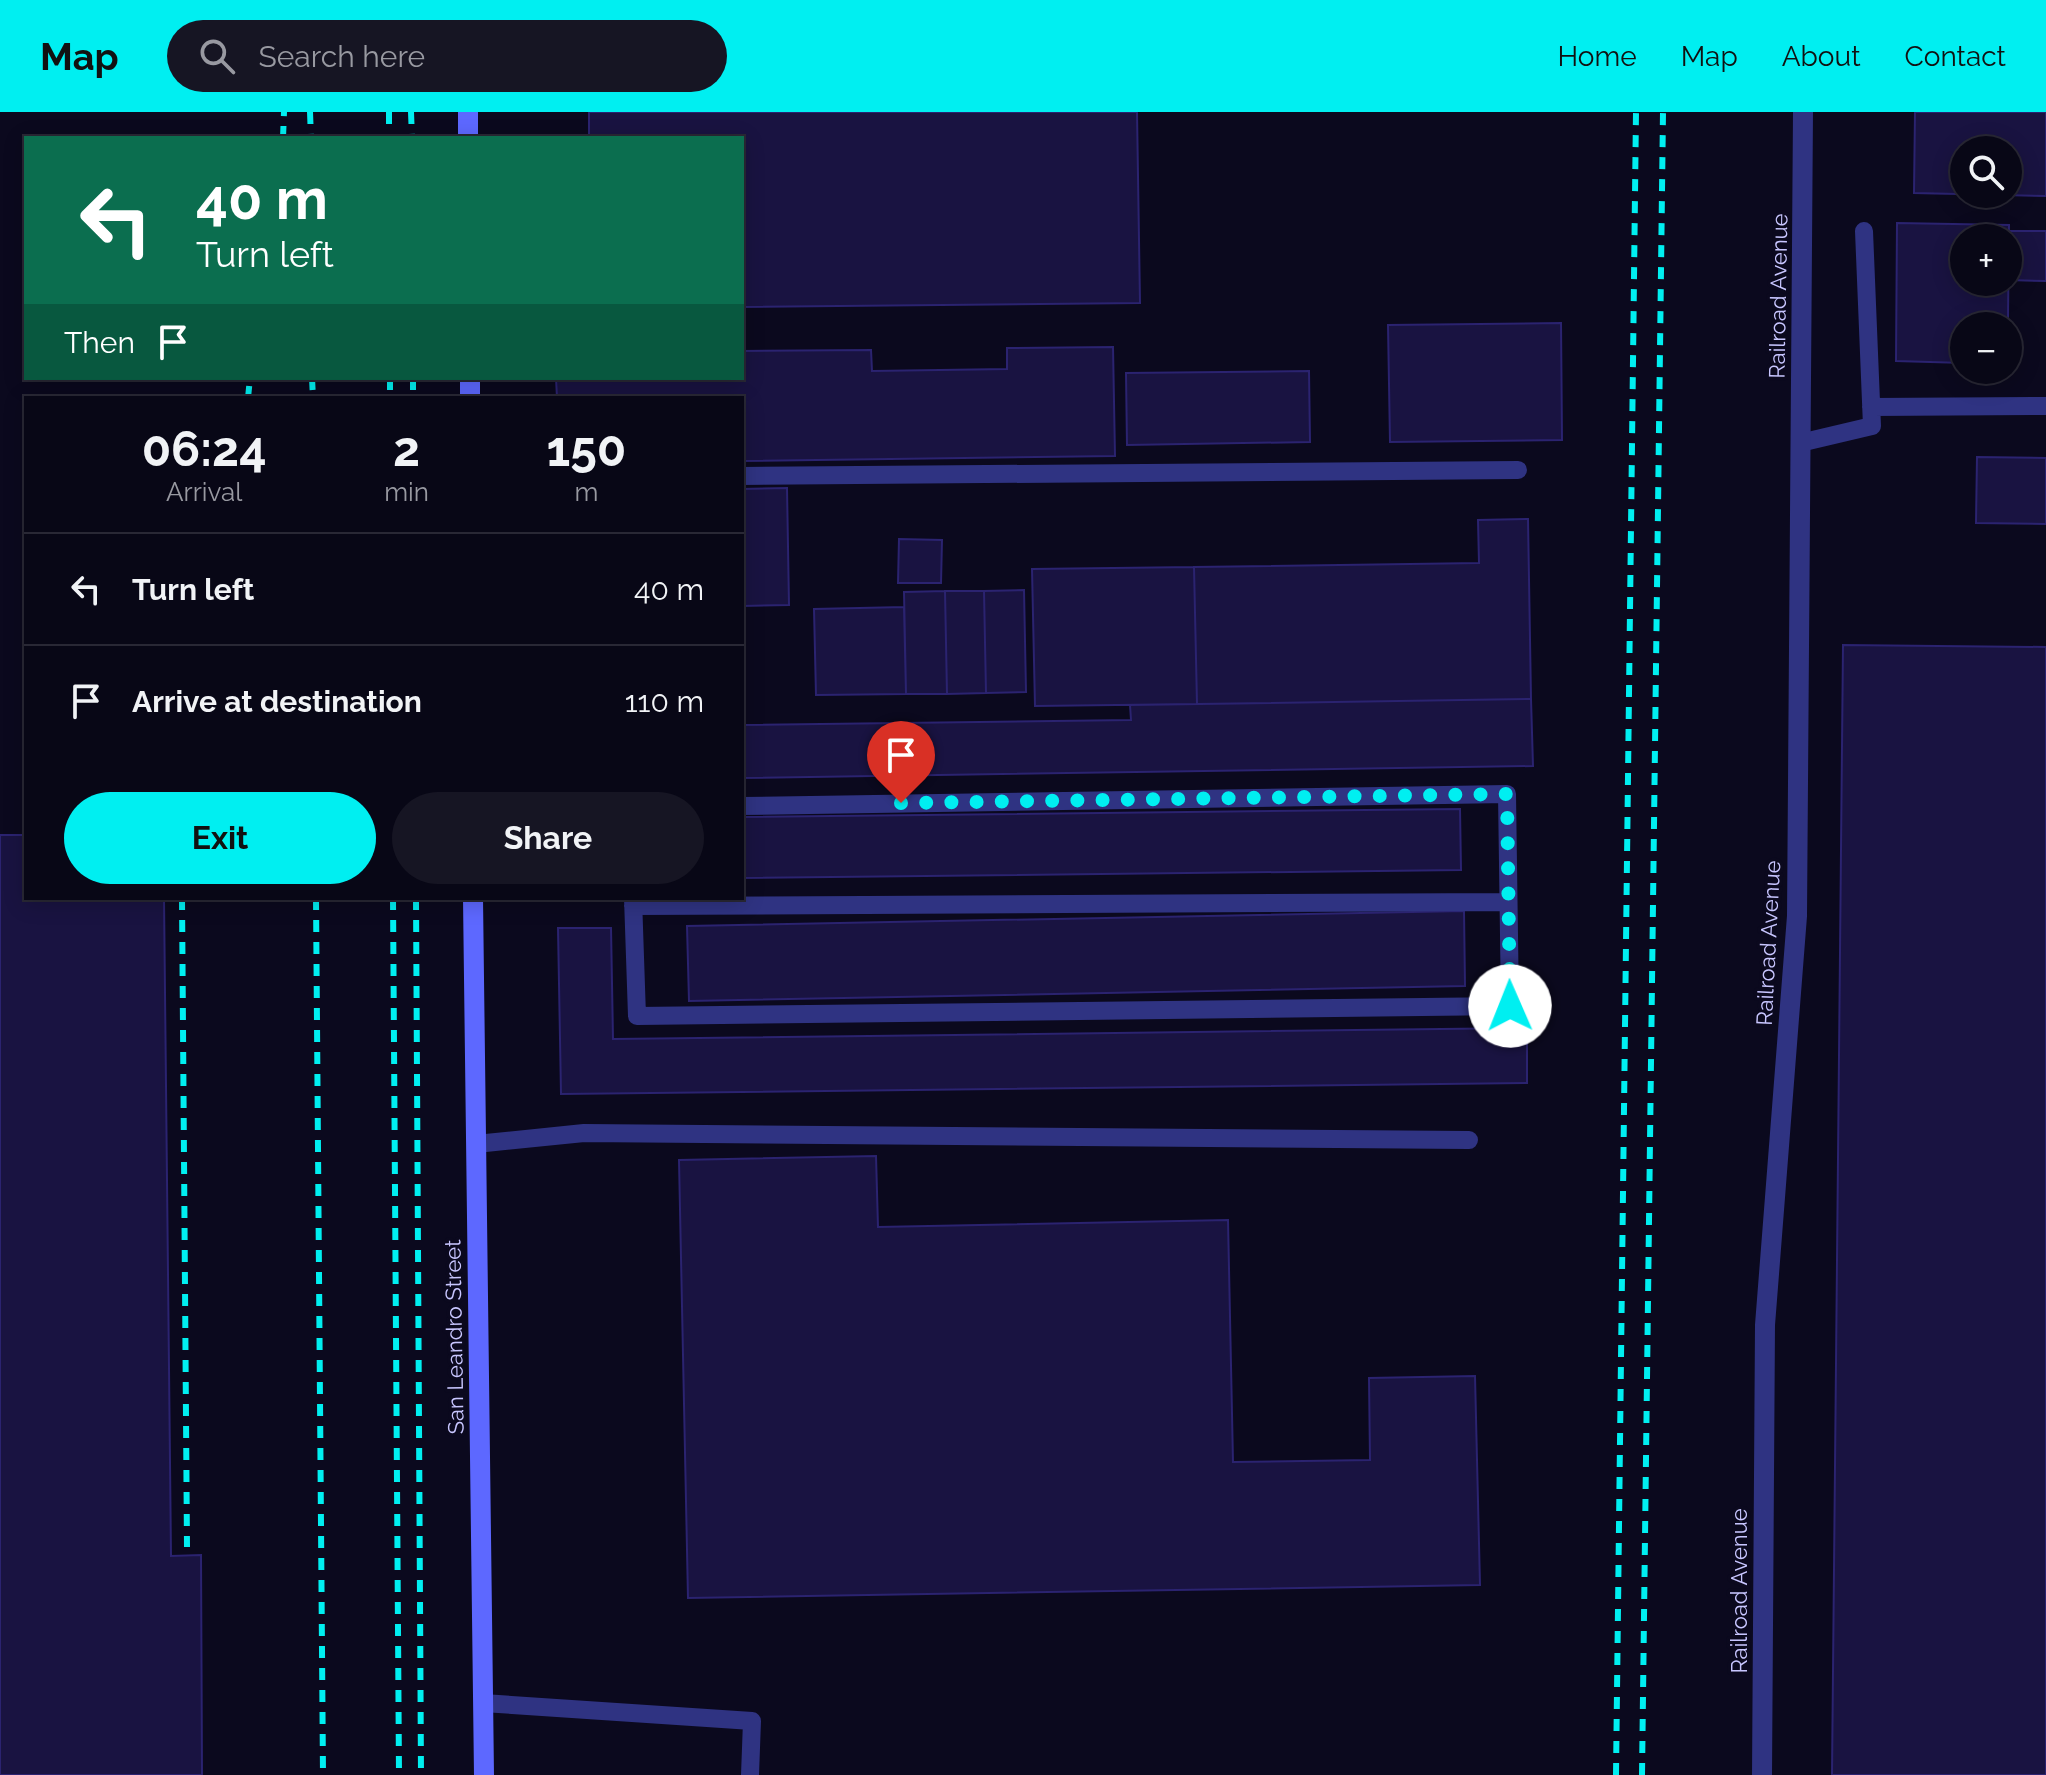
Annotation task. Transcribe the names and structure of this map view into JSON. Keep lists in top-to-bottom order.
{
  "streets": {
    "main road": ["San Leandro Street"],
    "street": ["Railroad Avenue"]
  },
  "page": {
    "header": "Map",
    "search": "Search here",
    "nav": [
      "Home",
      "Map",
      "About",
      "Contact"
    ],
    "map_buttons": ["+", "−"],
    "turn": ["40 m", "Turn left"],
    "then": "Then",
    "eta": [
      "06:24",
      "Arrival",
      "2",
      "min",
      "150",
      "m"
    ],
    "list": [
      {
        "name": "Turn left",
        "value": "40 m"
      },
      {
        "name": "Arrive at destination",
        "value": "110 m"
      }
    ],
    "buttons": ["Exit", "Share"]
  }
}
